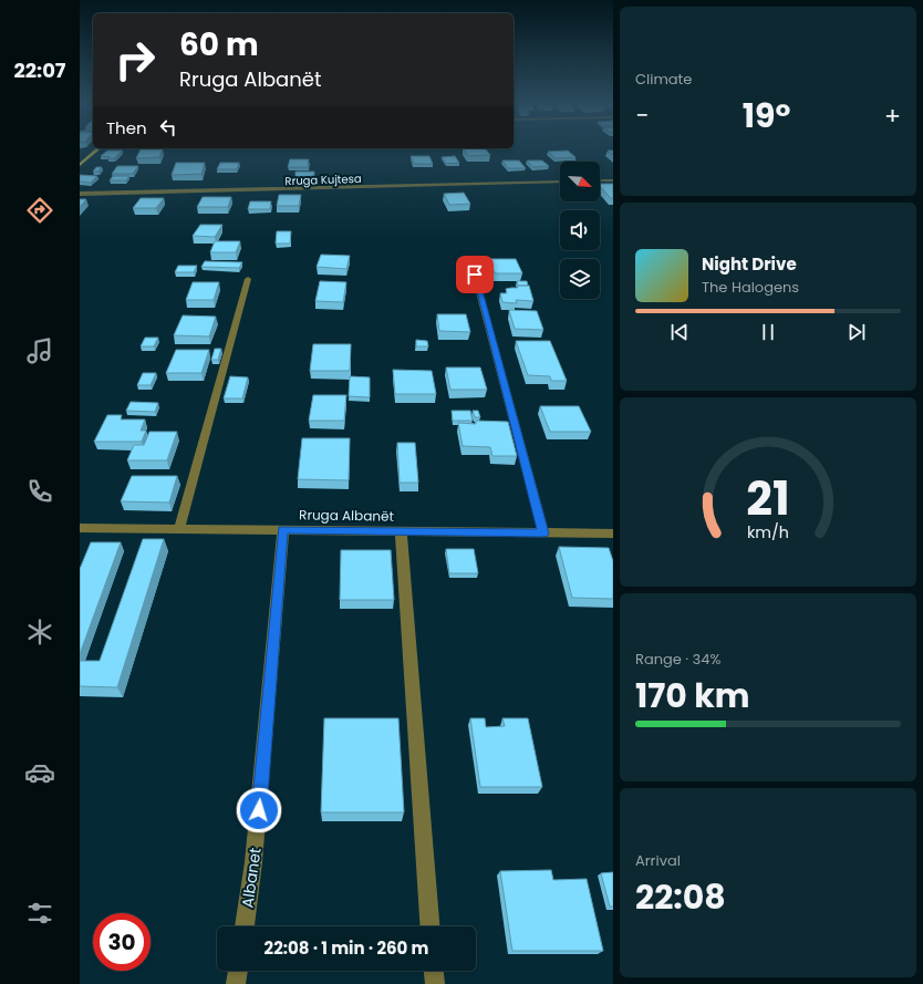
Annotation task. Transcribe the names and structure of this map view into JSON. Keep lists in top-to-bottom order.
{
  "streets": {
    "street": ["Rruga Kujtesa", "Rruga Albanët", "Albanet"]
  },
  "crossings": [
    ["Rruga Albanët", "Albanet"]
  ],
  "north": "bottom right",
  "page": {
    "tabs": "22:07",
    "tile": [
      "Climate",
      ["Range · 34%", "170 km"],
      ["Arrival", "22:08"]
    ],
    "turn": ["60 m", "Rruga Albanët"],
    "heat": ["−", "19°", "+"],
    "then": "Then",
    "song": ["Night Drive", "The Halogens"],
    "limit": "30",
    "trip": "22:08 · 1 min · 260 m",
    "gauge": ["21", "km/h"]
  }
}
